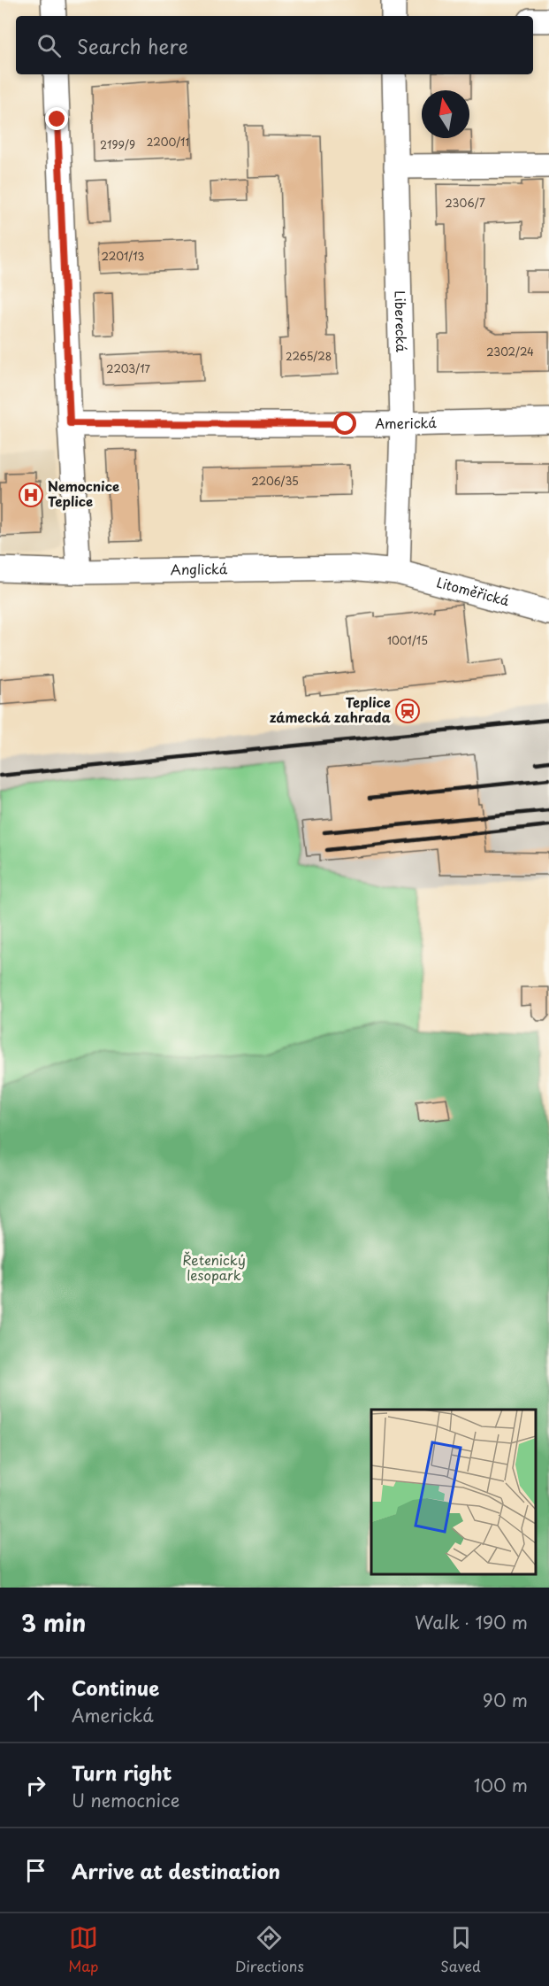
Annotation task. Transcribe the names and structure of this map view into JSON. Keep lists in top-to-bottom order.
{
  "streets": {
    "street": [
      "Liberecká",
      "Americká",
      "Anglická",
      "Litoměřická"
    ]
  },
  "crossings": [
    ["Liberecká", "Americká"],
    ["Liberecká", "Anglická"],
    ["Liberecká", "Litoměřická"],
    ["Anglická", "Litoměřická"]
  ],
  "parks": ["Řetenický lesopark"],
  "places": {
    "hospital": ["Nemocnice Teplice"],
    "station": ["Teplice zámecká zahrada"]
  },
  "house_numbers": [
    "2200/11",
    "2199/9",
    "2306/7",
    "2201/13",
    "2302/24",
    "2265/28",
    "2203/17",
    "2206/35",
    "1001/15"
  ],
  "north": "top",
  "page": {
    "search": "Search here",
    "heading": ["3 min", "Walk · 190 m"],
    "list": [
      ["Continue", "Americká", "90 m"],
      ["Turn right", "U nemocnice", "100 m"],
      "Arrive at destination"
    ],
    "nav": ["Map", "Directions", "Saved"]
  }
}
